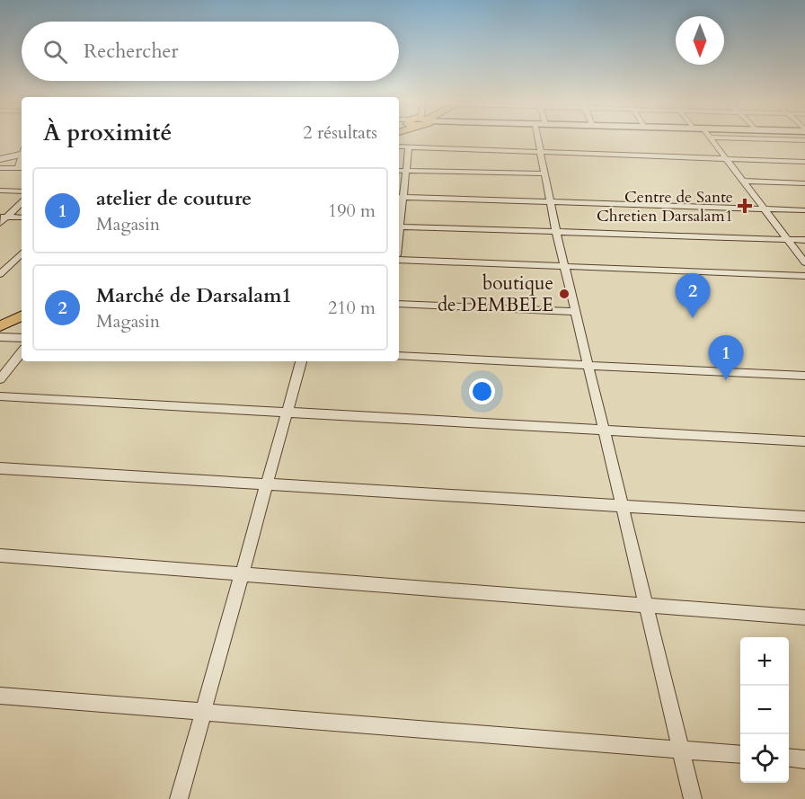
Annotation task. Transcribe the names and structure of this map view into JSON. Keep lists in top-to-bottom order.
{
  "places": {
    "health": ["Centre de Sante Chretien Darsalam1"],
    "other": ["boutique de DEMBELE"]
  },
  "north": "bottom",
  "page": {
    "search": "Rechercher",
    "heading": ["À proximité", "2 résultats"],
    "list": [
      {
        "mark": "1",
        "name": "atelier de couture",
        "note": "Magasin",
        "value": "190 m"
      },
      {
        "mark": "2",
        "name": "Marché de Darsalam1",
        "note": "Magasin",
        "value": "210 m"
      }
    ],
    "pins": ["2", "1"],
    "map_buttons": ["+", "−"]
  }
}
